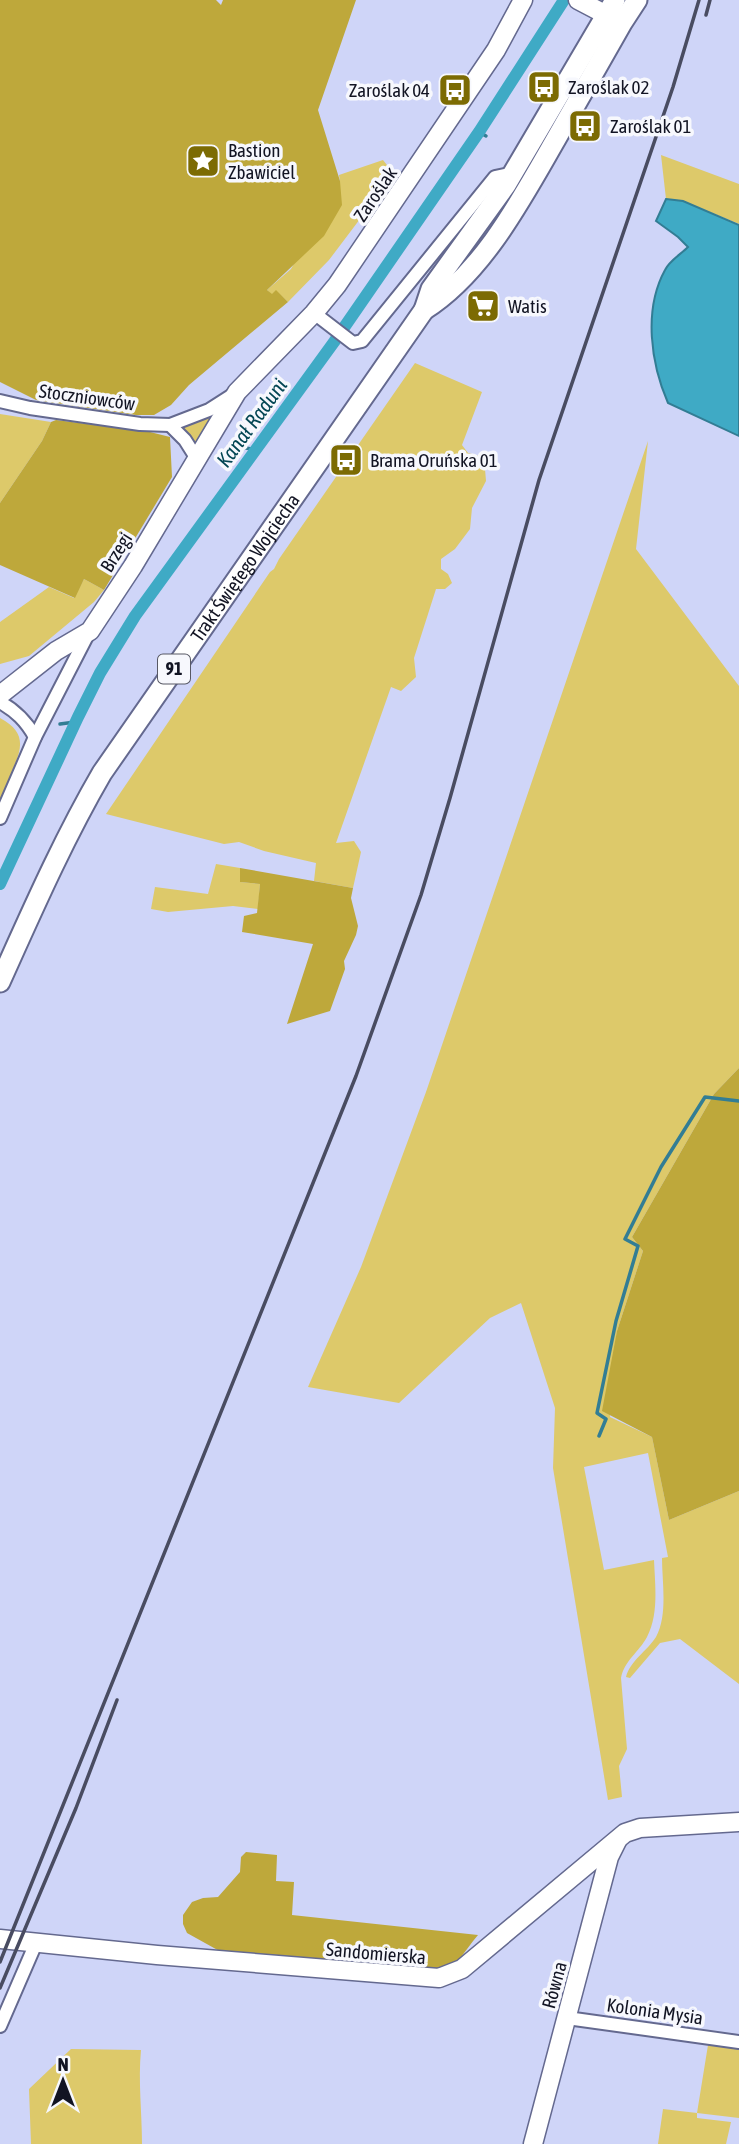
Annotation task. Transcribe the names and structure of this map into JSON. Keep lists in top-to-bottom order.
{
  "streets": {
    "main road": ["Trakt Świętego Wojciecha", "91"],
    "street": [
      "Zaroślak",
      "Stoczniowców",
      "Brzegi",
      "Sandomierska",
      "Równa",
      "Kolonia Mysia"
    ]
  },
  "crossings": [
    ["Zaroślak", "Stoczniowców"],
    ["Zaroślak", "Brzegi"],
    ["Stoczniowców", "Brzegi"],
    ["Sandomierska", "Równa"],
    ["Równa", "Kolonia Mysia"]
  ],
  "water": ["Kanał Raduni"],
  "places": {
    "bus stop": [
      "Zaroślak 02",
      "Zaroślak 04",
      "Zaroślak 01",
      "Brama Oruńska 01"
    ],
    "place": ["Bastion Zbawiciel"],
    "supermarket": ["Watis"]
  },
  "north": "top"
}
